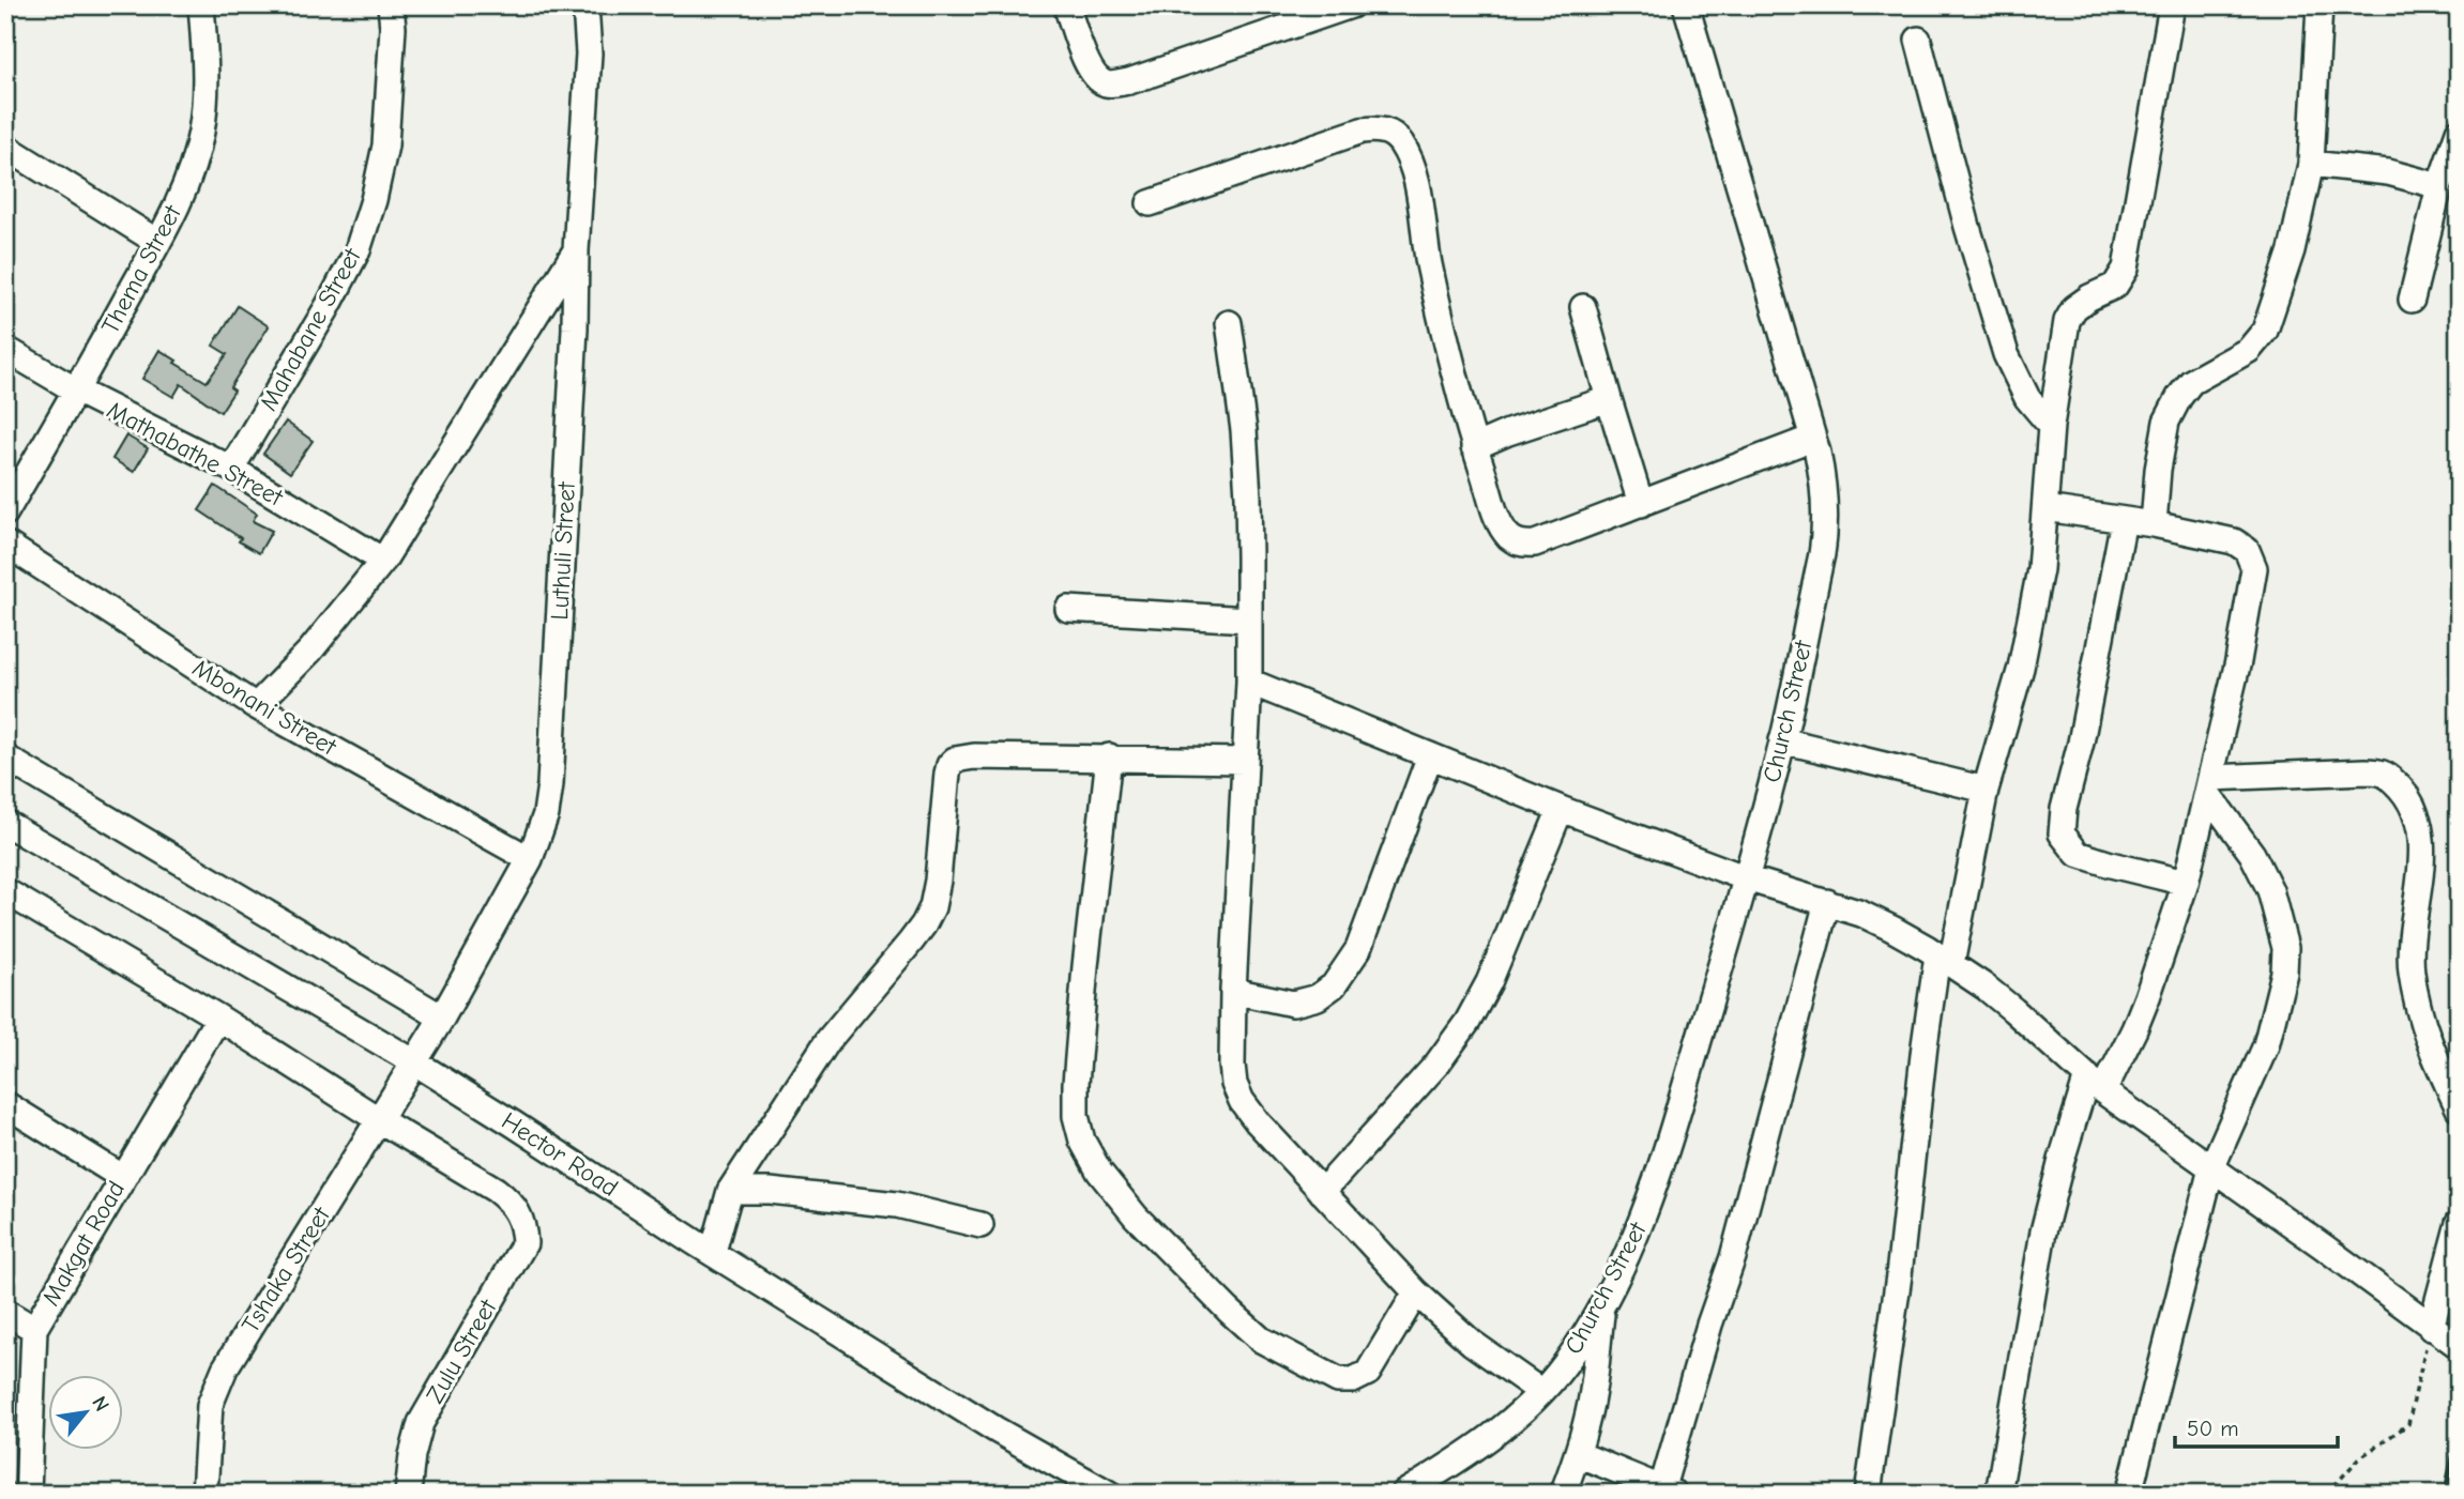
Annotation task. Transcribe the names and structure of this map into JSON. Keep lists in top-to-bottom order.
{
  "streets": {
    "street": [
      "Thema Street",
      "Mahabane Street",
      "Mathabathe Street",
      "Luthuli Street",
      "Mbonani Street",
      "Church Street",
      "Hector Road",
      "Makgat Road",
      "Tshaka Street",
      "Zulu Street"
    ]
  },
  "crossings": [
    ["Thema Street", "Mathabathe Street"],
    ["Mahabane Street", "Mathabathe Street"],
    ["Luthuli Street", "Mbonani Street"],
    ["Luthuli Street", "Hector Road"],
    ["Luthuli Street", "Tshaka Street"],
    ["Hector Road", "Tshaka Street"],
    ["Tshaka Street", "Zulu Street"]
  ],
  "scale_bar": "50 m",
  "north": "top right"
}
